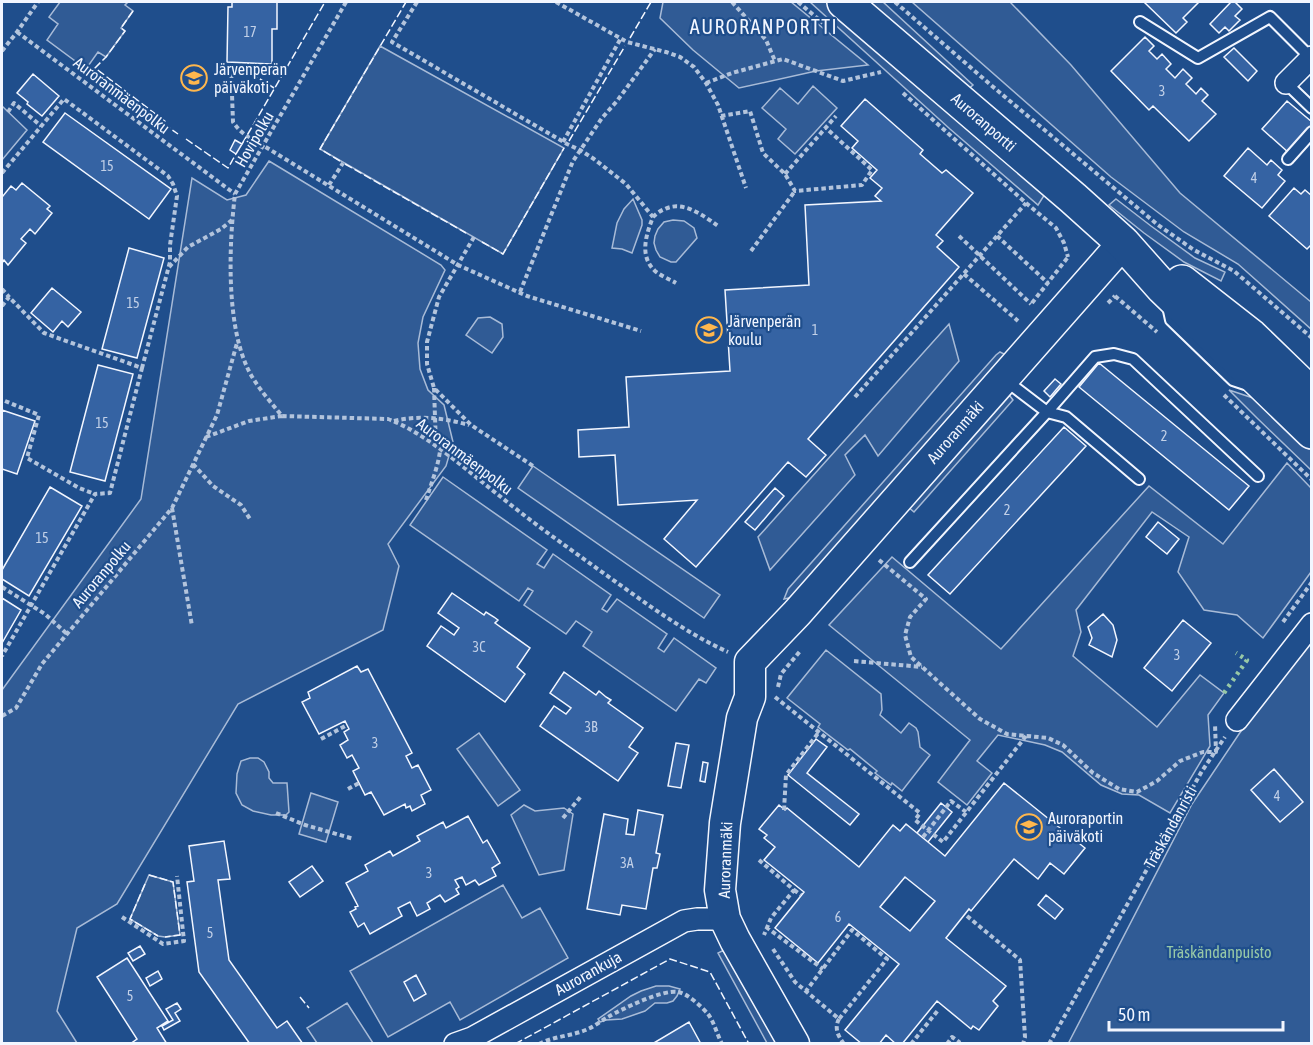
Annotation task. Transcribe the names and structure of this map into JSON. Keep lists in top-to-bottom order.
{
  "streets": {
    "main road": ["Auroranportti", "Auroranmäki"],
    "street": ["Aurorankuja"],
    "path": [
      "Auroranmäenpolku",
      "Hovipolku",
      "Auroranpolku",
      "Träskändanristi"
    ]
  },
  "crossings": [
    ["Auroranmäenpolku", "Hovipolku"],
    ["Auroranportti", "Auroranmäki"],
    ["Auroranmäki", "Aurorankuja"]
  ],
  "districts": ["AURORANPORTTI"],
  "parks": ["Träskändanpuisto"],
  "places": {
    "school or university": ["Järvenperän päiväkoti", "Järvenperän koulu", "Auroraportin päiväkoti"]
  },
  "house_numbers": [
    "17",
    "3",
    "15",
    "4",
    "15",
    "1",
    "15",
    "2",
    "2",
    "15",
    "3C",
    "3",
    "3B",
    "3",
    "4",
    "3A",
    "3",
    "6",
    "5",
    "5"
  ],
  "scale_bar": "50 m"
}
